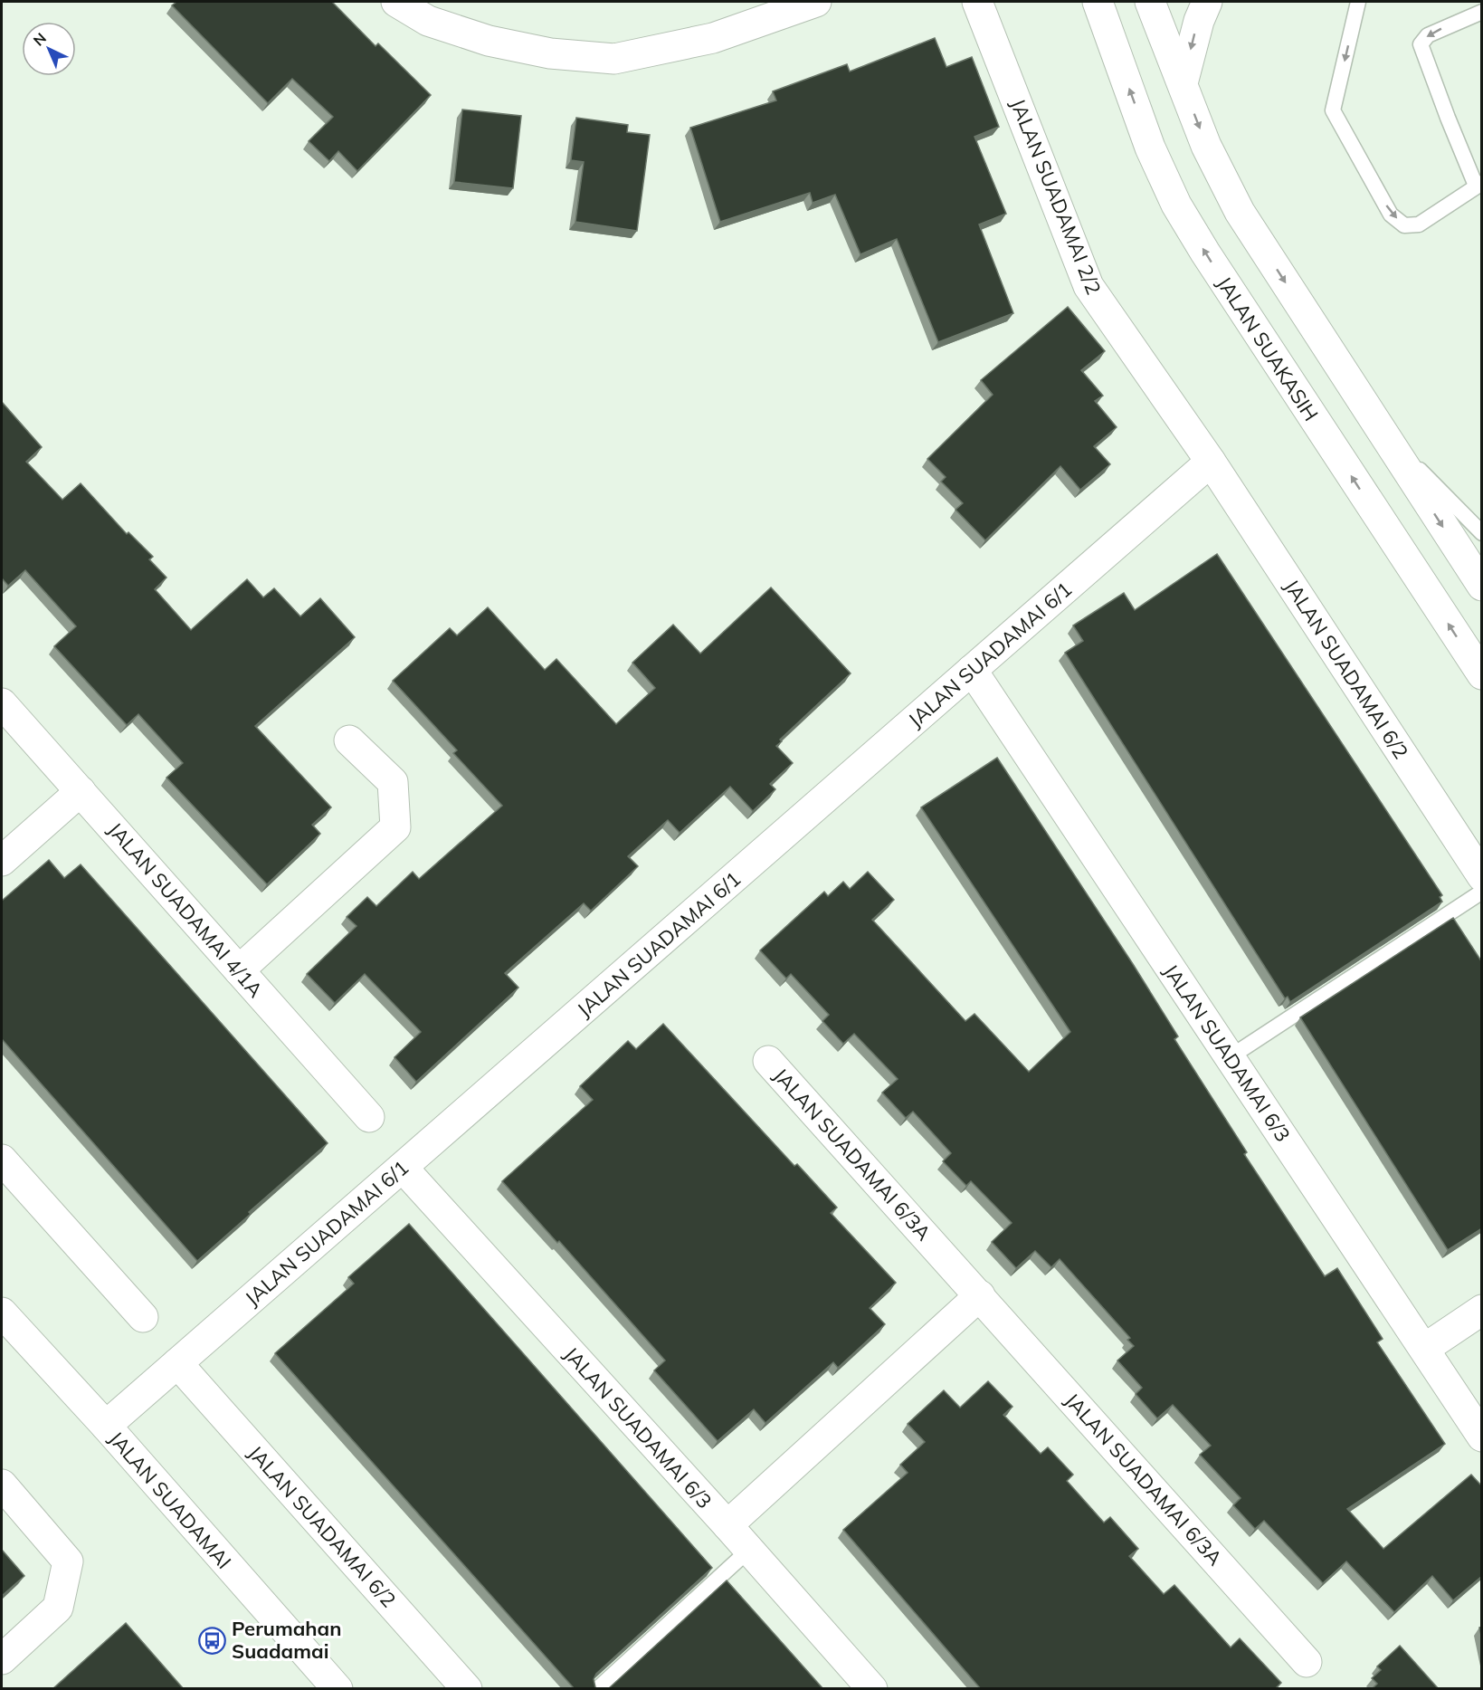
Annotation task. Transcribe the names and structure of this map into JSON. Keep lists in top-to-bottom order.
{
  "streets": {
    "street": [
      "JALAN SUADAMAI 2/2",
      "JALAN SUAKASIH",
      "JALAN SUADAMAI 6/1",
      "JALAN SUADAMAI 6/2",
      "JALAN SUADAMAI 4/1A",
      "JALAN SUADAMAI 6/3",
      "JALAN SUADAMAI 6/3A",
      "JALAN SUADAMAI"
    ]
  },
  "crossings": [
    ["JALAN SUADAMAI 2/2", "JALAN SUADAMAI 6/1"],
    ["JALAN SUADAMAI 2/2", "JALAN SUADAMAI 6/2"],
    ["JALAN SUADAMAI 6/1", "JALAN SUADAMAI 6/2"],
    ["JALAN SUADAMAI 6/1", "JALAN SUADAMAI 6/3"],
    ["JALAN SUADAMAI 6/1", "JALAN SUADAMAI"]
  ],
  "places": {
    "bus stop": ["Perumahan Suadamai"]
  },
  "north": "top left"
}
